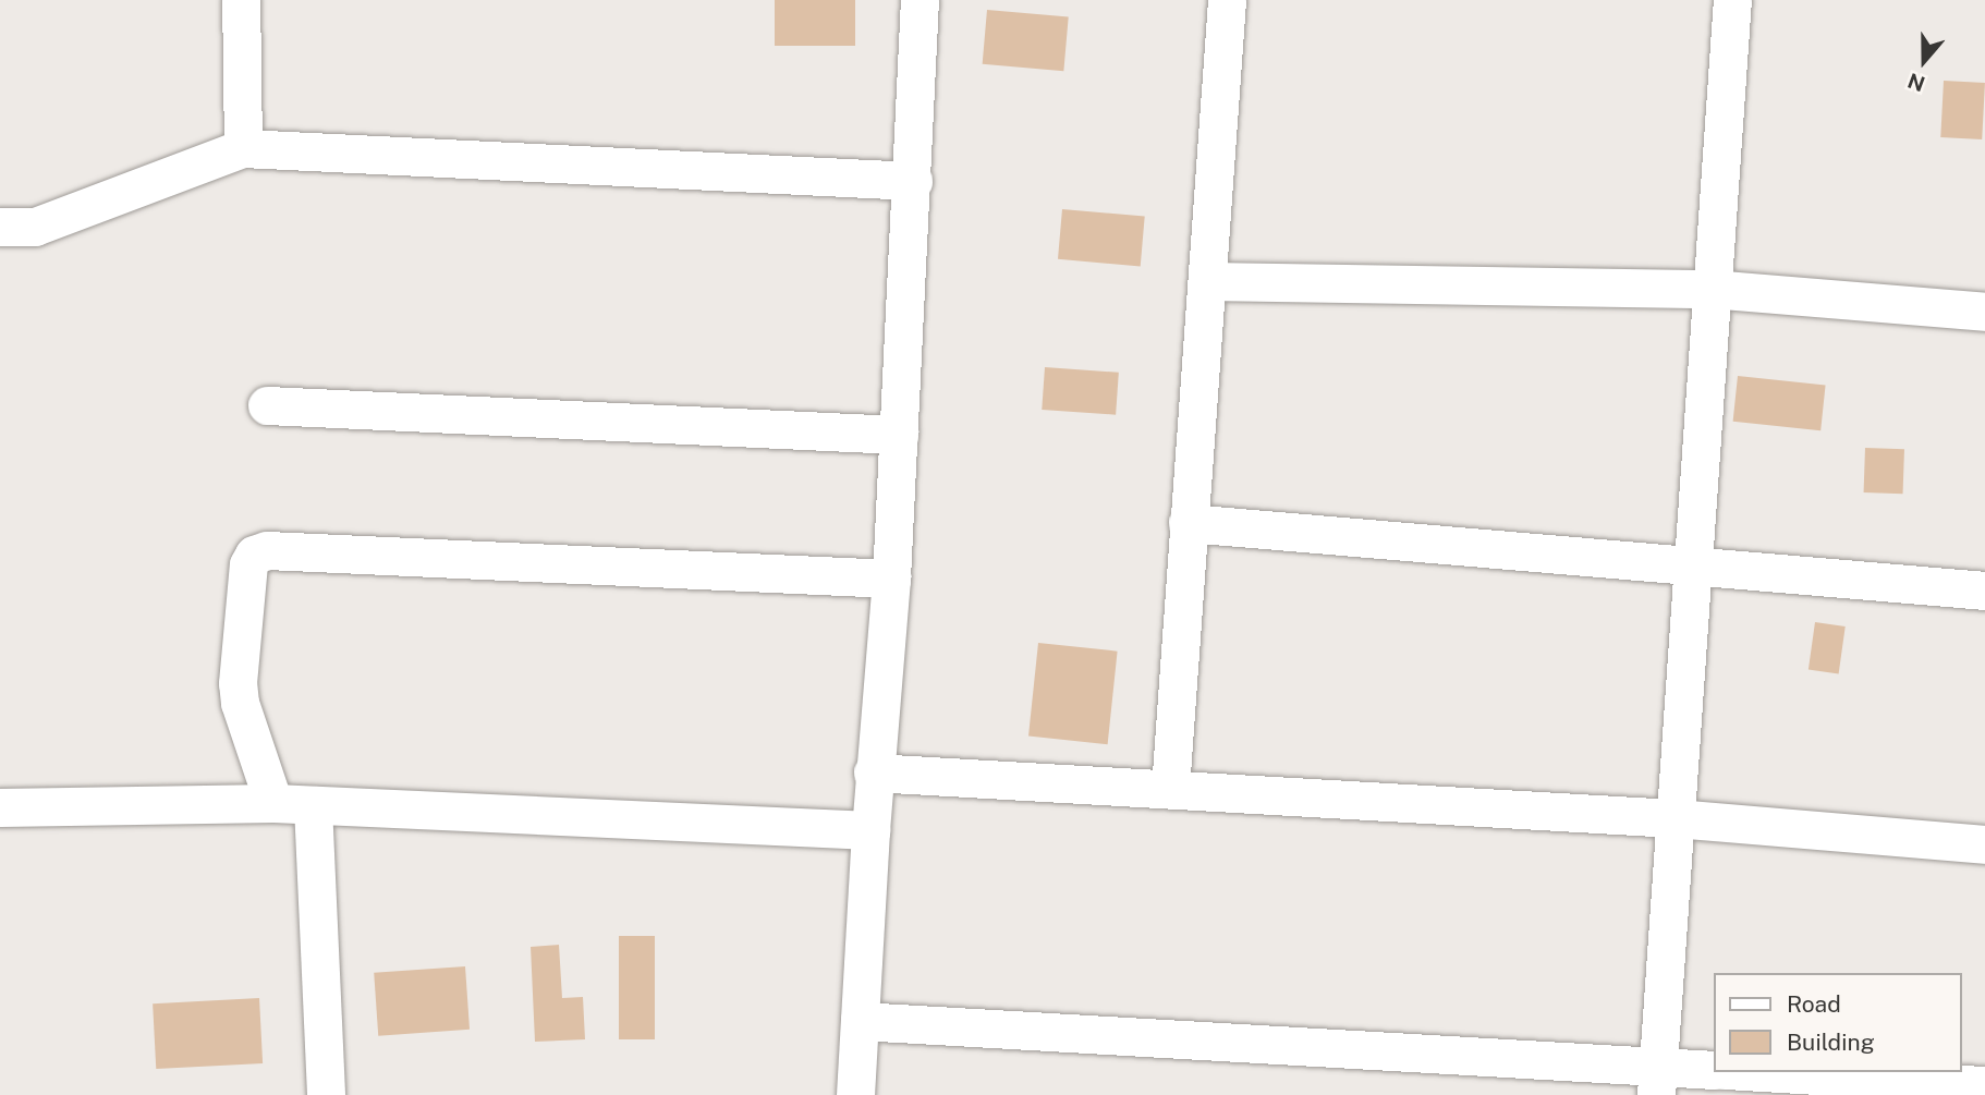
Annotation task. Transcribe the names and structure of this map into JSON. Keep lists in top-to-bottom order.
{
  "legend": ["Road", "Building"],
  "north": "bottom"
}
